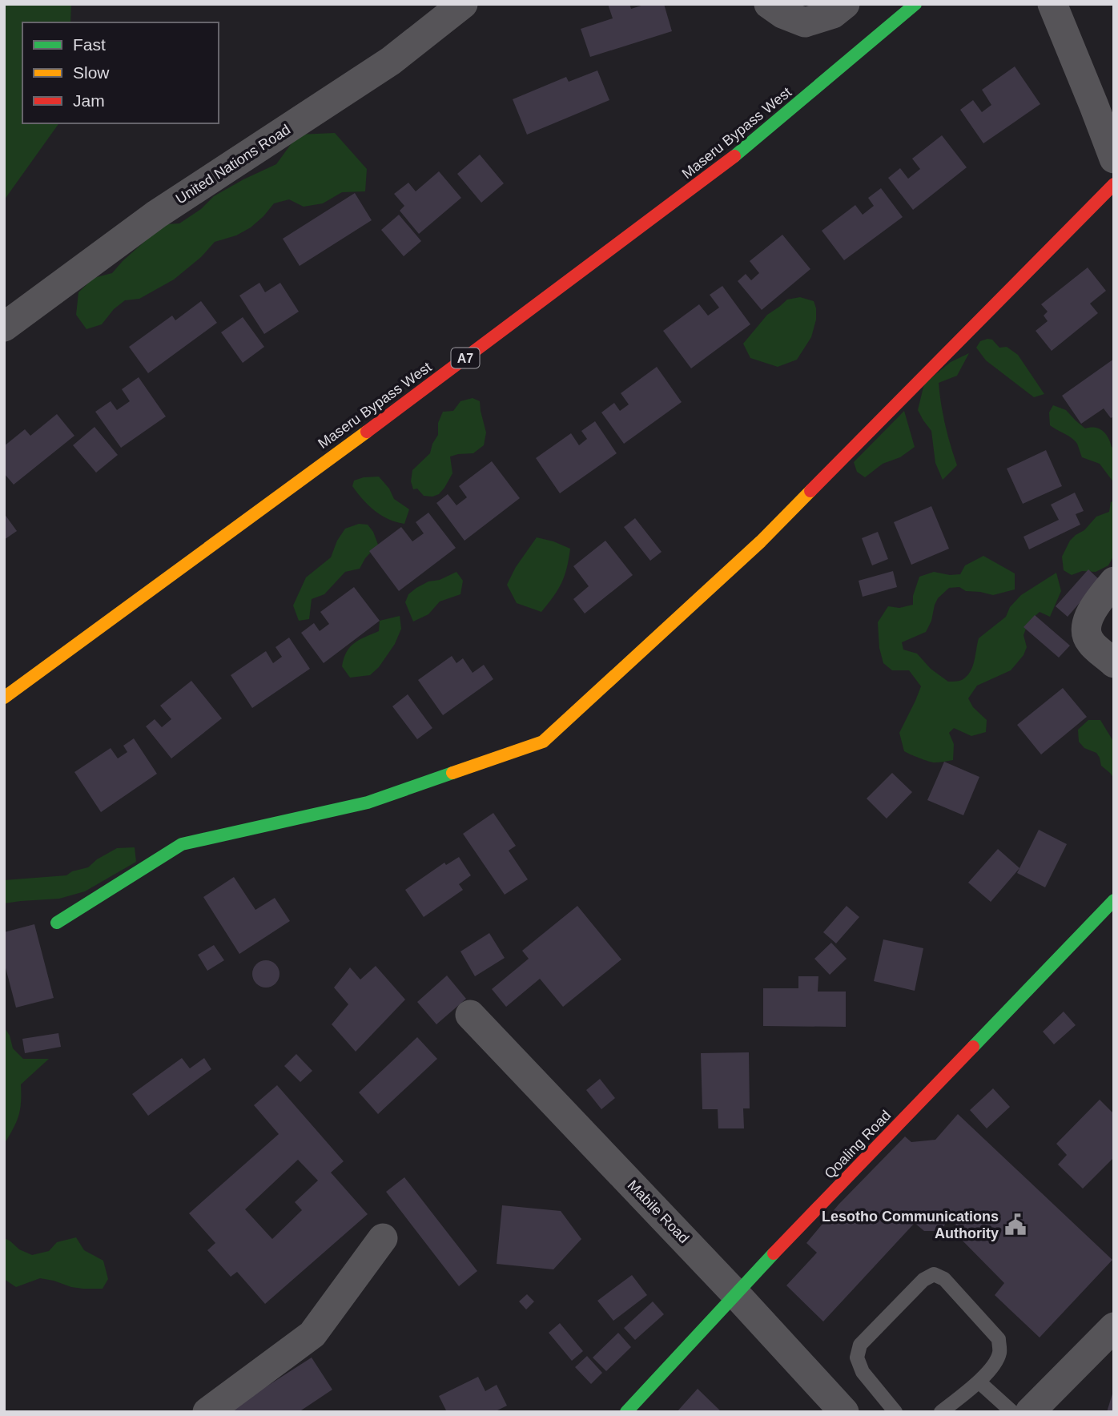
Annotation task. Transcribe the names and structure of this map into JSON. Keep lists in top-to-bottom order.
{
  "streets": {
    "street": [
      "Maseru Bypass West",
      "United Nations Road",
      "A7",
      "Qoaling Road",
      "Mabile Road"
    ]
  },
  "crossings": [
    ["Qoaling Road", "Mabile Road"]
  ],
  "places": {
    "public building": ["Lesotho Communications Authority"]
  },
  "legend": ["Fast", "Slow", "Jam"]
}
